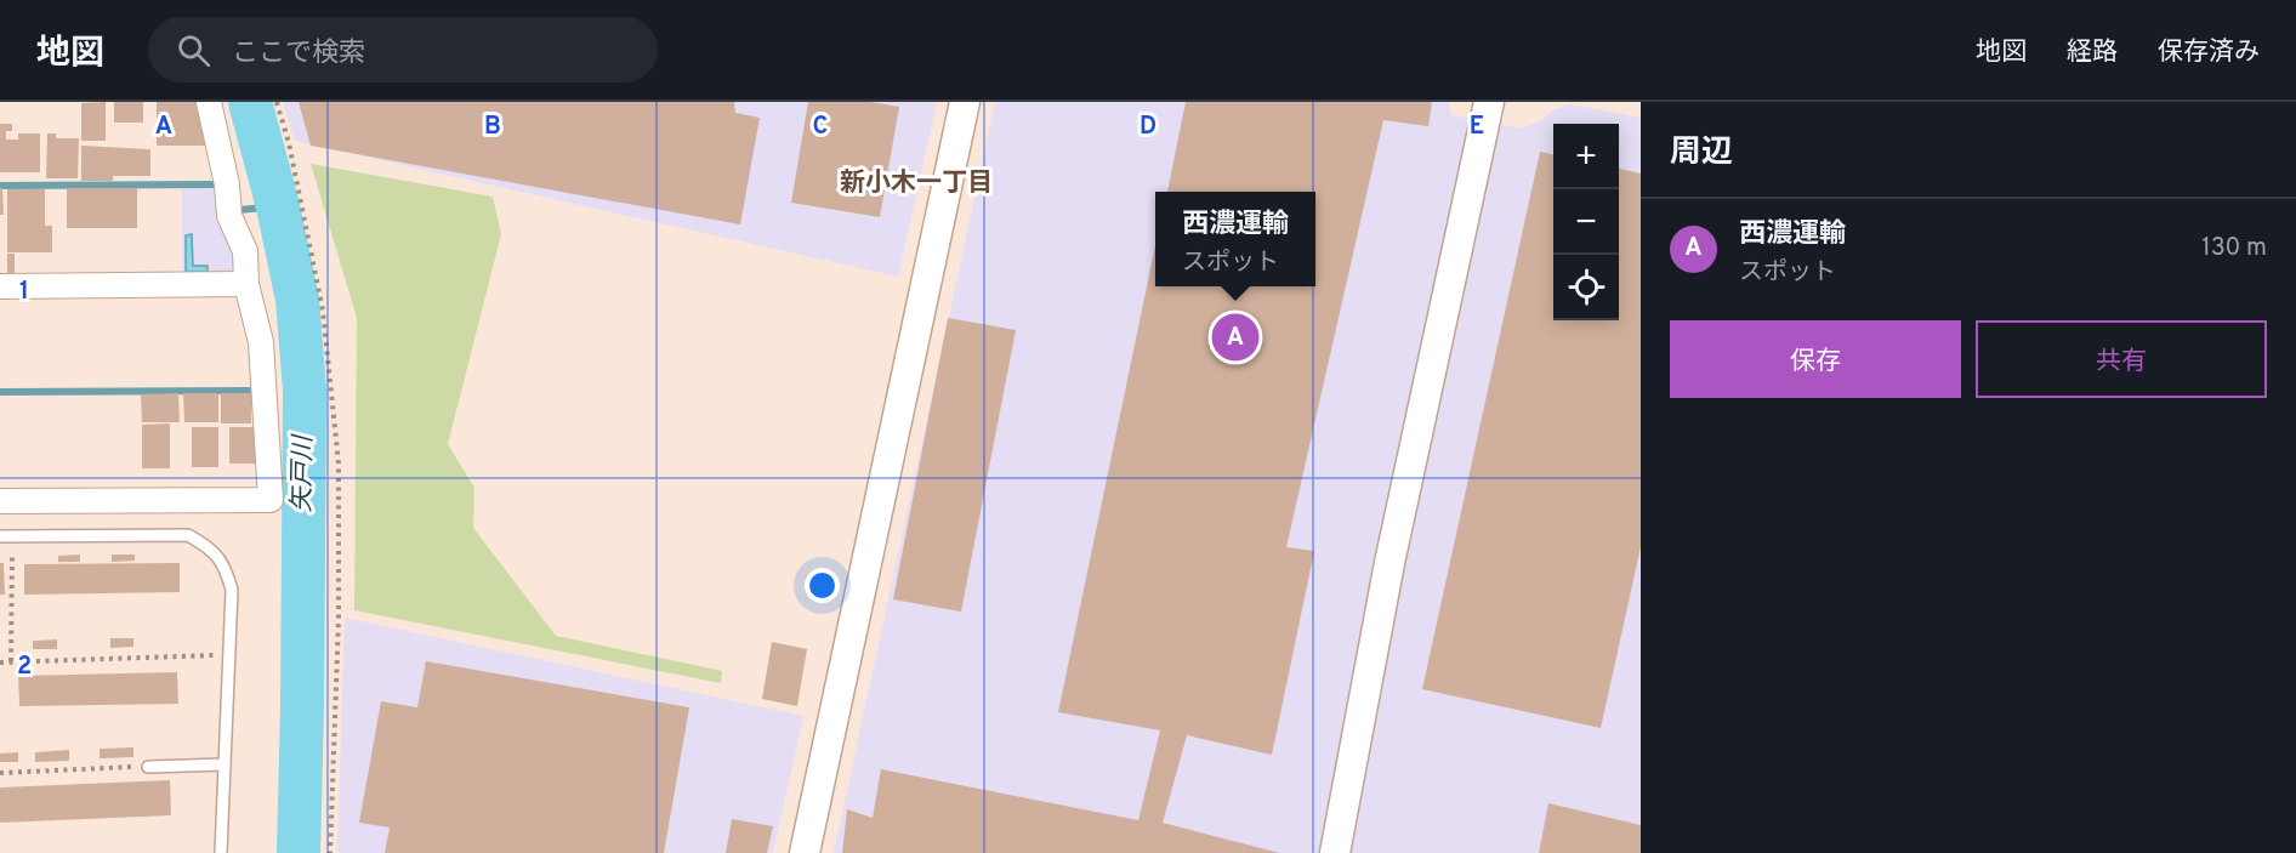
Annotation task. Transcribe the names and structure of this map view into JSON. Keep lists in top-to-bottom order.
{
  "districts": ["新小木一丁目"],
  "water": ["矢戸川"],
  "page": {
    "header": "地図",
    "search": "ここで検索",
    "nav": ["地図", "経路", "保存済み"],
    "heading": "周辺",
    "map_buttons": ["+", "−"],
    "popup": ["西濃運輸", "スポット"],
    "list": [
      {
        "mark": "A",
        "name": "西濃運輸",
        "note": "スポット",
        "value": "130 m"
      }
    ],
    "buttons": ["保存", "共有"],
    "pins": "A"
  },
  "grid": {
    "columns": [
      "A",
      "B",
      "C",
      "D",
      "E"
    ],
    "rows": ["1", "2"]
  }
}
